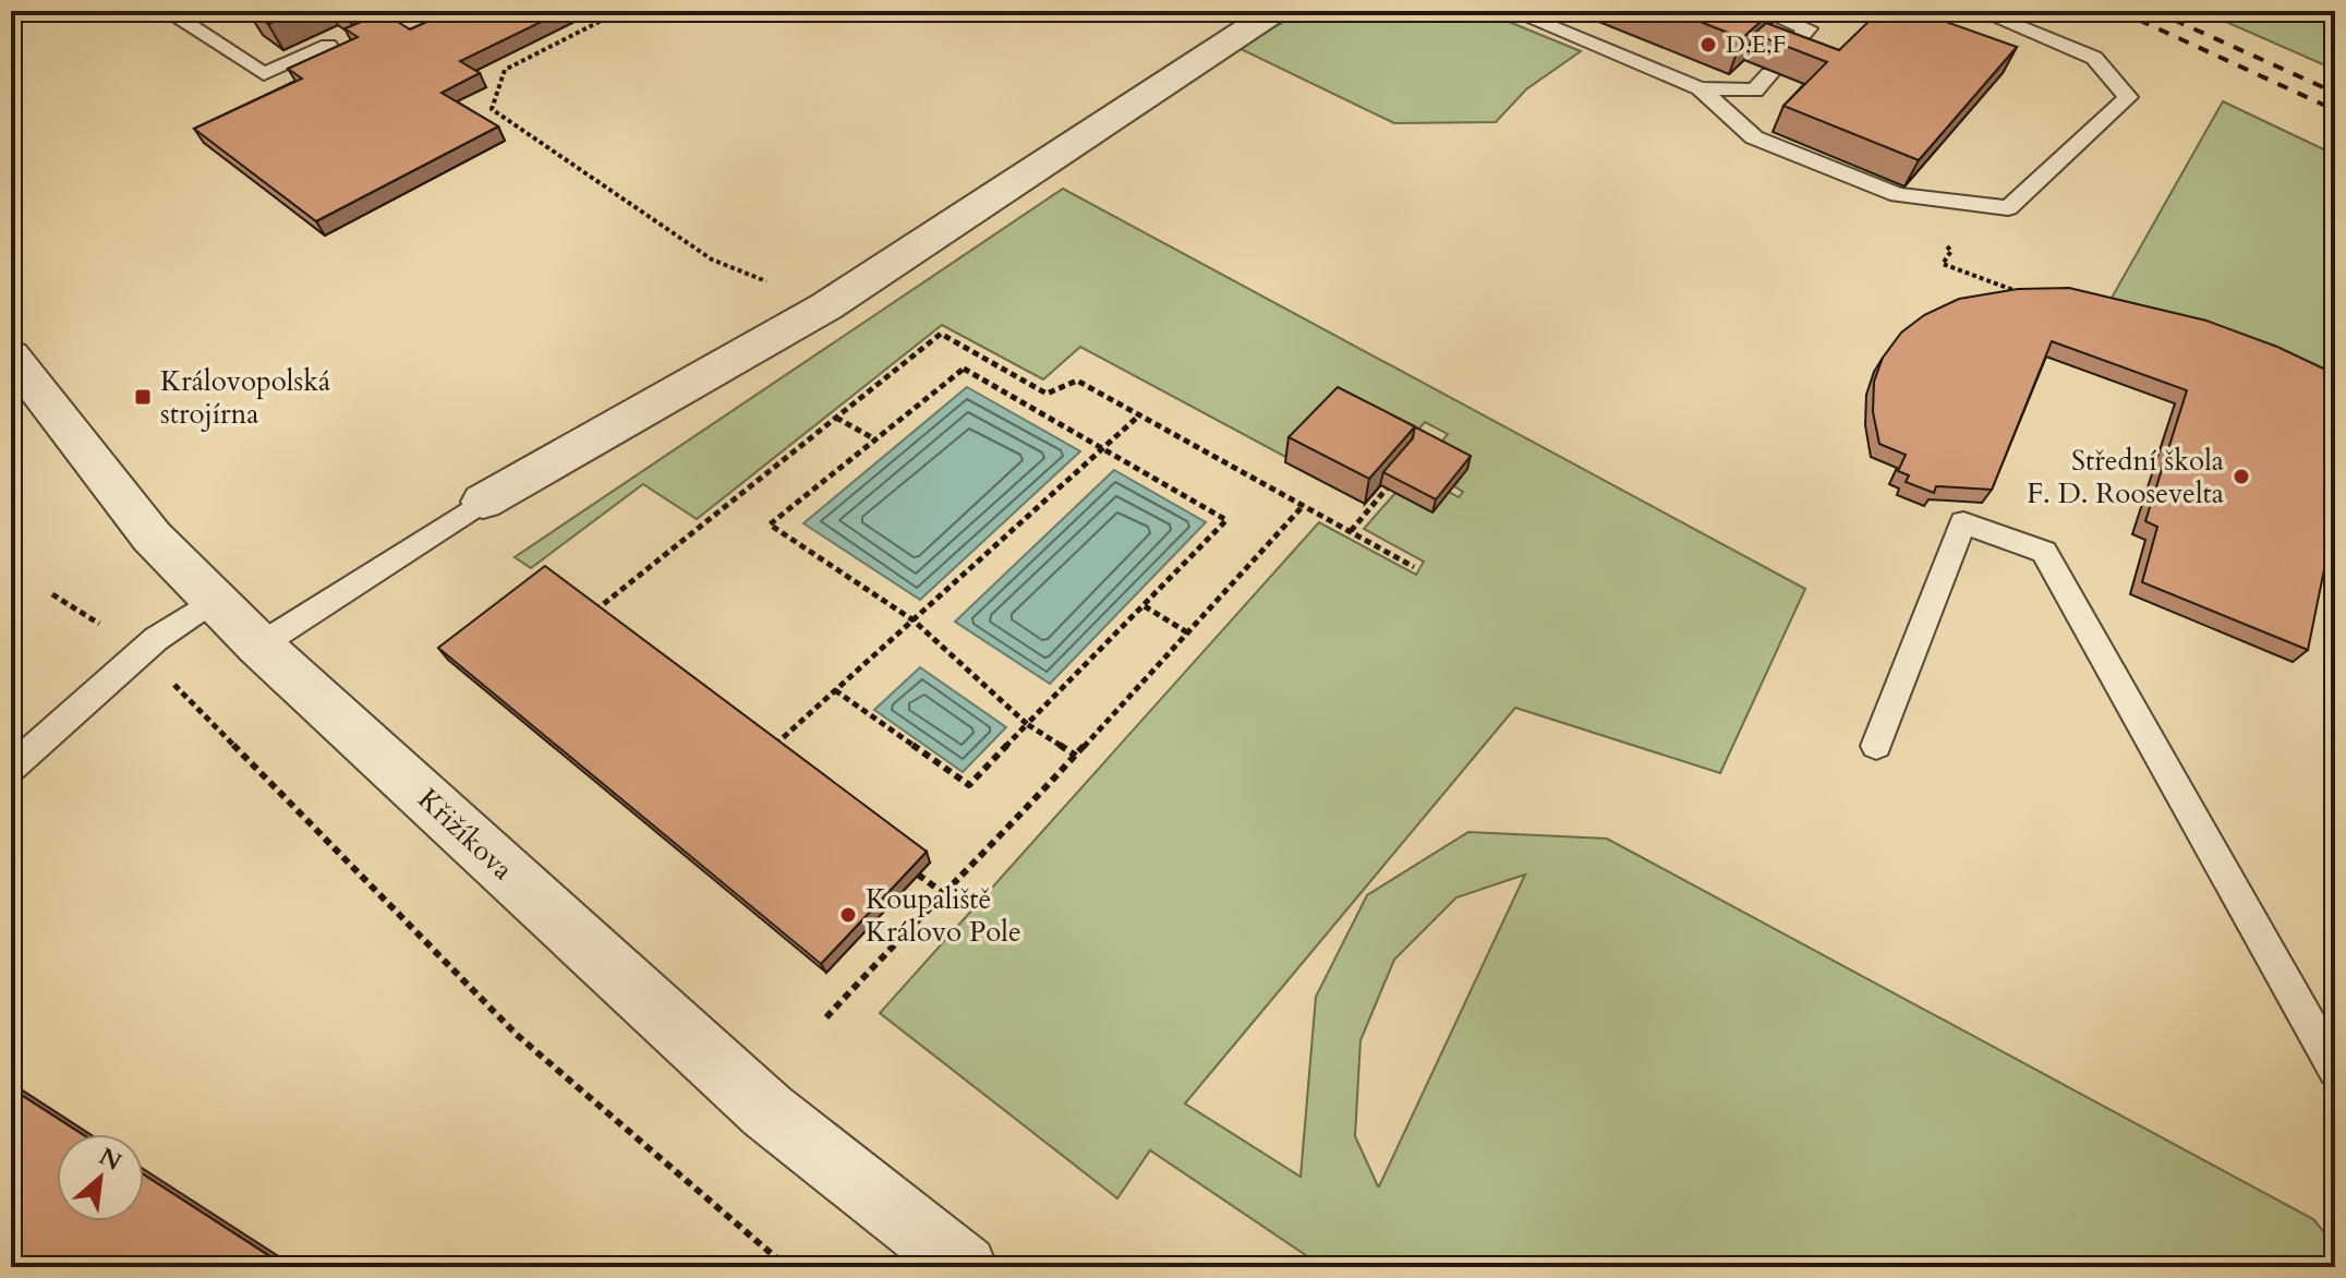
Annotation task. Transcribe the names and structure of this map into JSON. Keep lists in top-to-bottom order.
{
  "streets": {
    "street": ["Křižíkova"]
  },
  "places": {
    "other": ["D,E,F", "Střední škola F. D. Roosevelta", "Koupaliště Královo Pole"],
    "transit": ["Královopolská strojírna"]
  },
  "north": "top right"
}
